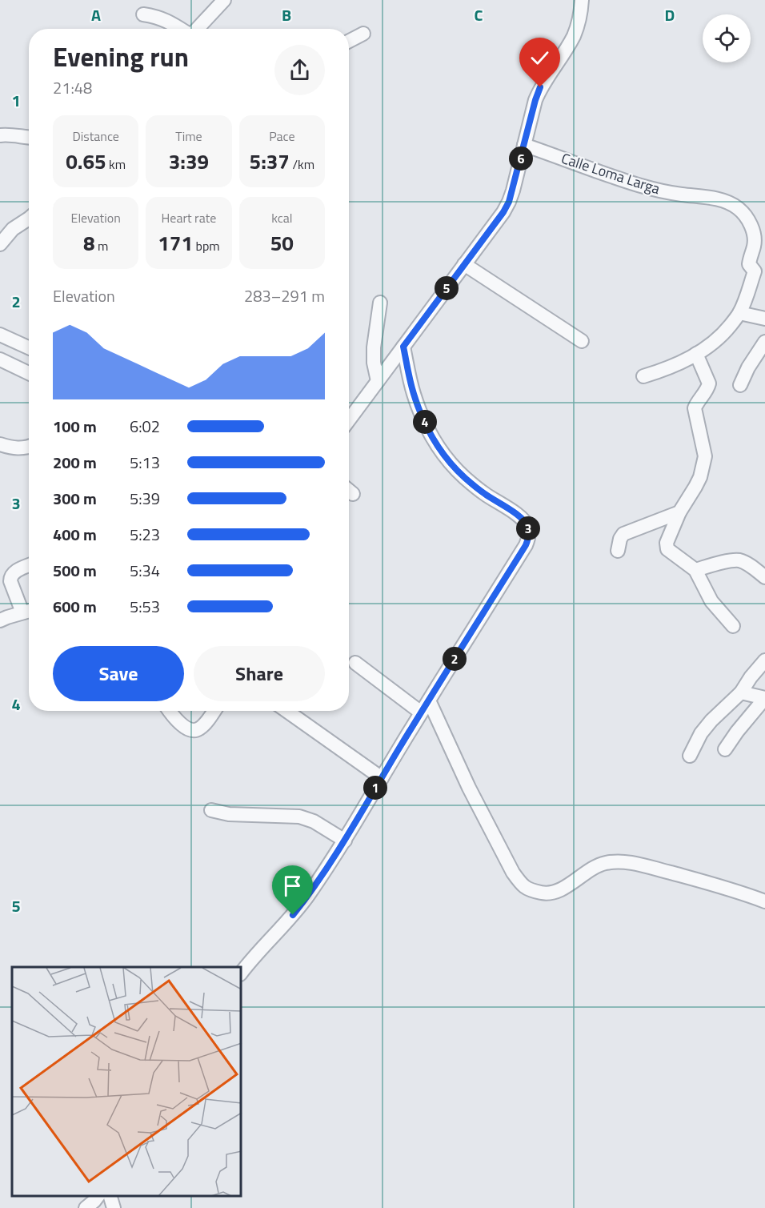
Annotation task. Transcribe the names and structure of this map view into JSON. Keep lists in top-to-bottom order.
{
  "streets": {
    "street": ["Calle Loma Larga"]
  },
  "page": {
    "heading": ["Evening run", "21:48"],
    "stats": [
      ["Distance", "0.65 km"],
      ["Time", "3:39"],
      ["Pace", "5:37 /km"],
      ["Elevation", "8 m"],
      ["Heart rate", "171 bpm"],
      ["kcal", "50"]
    ],
    "pins": [
      "6",
      "5",
      "4",
      "3",
      "2",
      "1"
    ],
    "chart": ["Elevation", "283–291 m"],
    "list": [
      {
        "name": "100 m",
        "note": "6:02"
      },
      {
        "name": "200 m",
        "note": "5:13"
      },
      {
        "name": "300 m",
        "note": "5:39"
      },
      {
        "name": "400 m",
        "note": "5:23"
      },
      {
        "name": "500 m",
        "note": "5:34"
      },
      {
        "name": "600 m",
        "note": "5:53"
      }
    ],
    "buttons": ["Save", "Share"]
  },
  "grid": {
    "columns": [
      "A",
      "B",
      "C",
      "D"
    ],
    "rows": [
      "1",
      "2",
      "3",
      "4",
      "5"
    ]
  }
}
